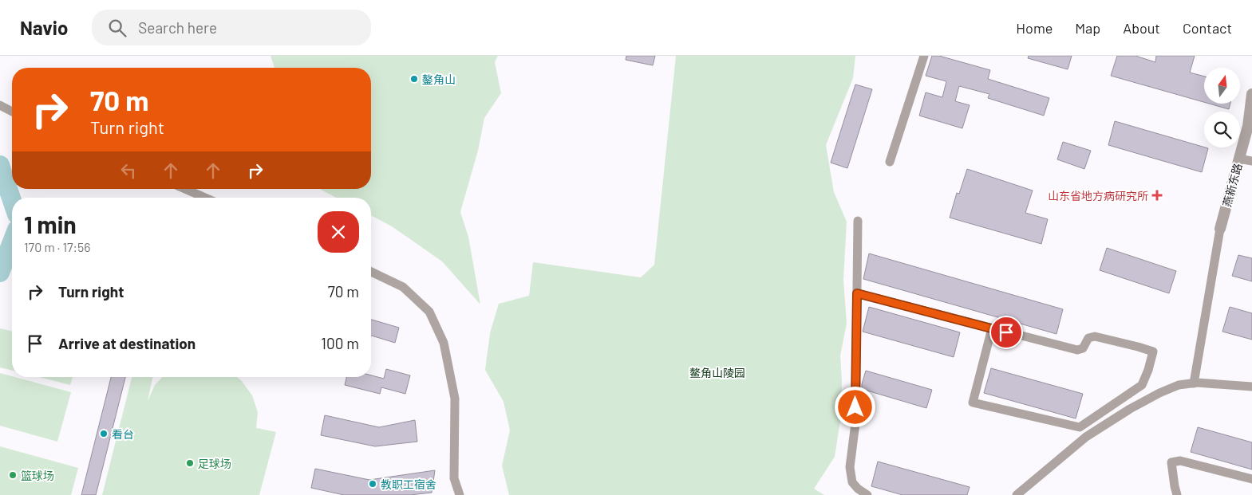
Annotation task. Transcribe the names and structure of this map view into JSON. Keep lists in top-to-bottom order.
{
  "streets": {
    "street": ["燕新东路"]
  },
  "parks": ["鳌角山陵园"],
  "places": {
    "other": [
      "鏊角山",
      "看台",
      "足球场",
      "篮球场",
      "教职工宿舍"
    ],
    "health": ["山东省地方病研究所"]
  },
  "north": "top",
  "page": {
    "header": "Navio",
    "search": "Search here",
    "nav": [
      "Home",
      "Map",
      "About",
      "Contact"
    ],
    "turn": ["70 m", "Turn right"],
    "heading": ["1 min", "170 m · 17:56"],
    "list": [
      {
        "name": "Turn right",
        "value": "70 m"
      },
      {
        "name": "Arrive at destination",
        "value": "100 m"
      }
    ]
  }
}
